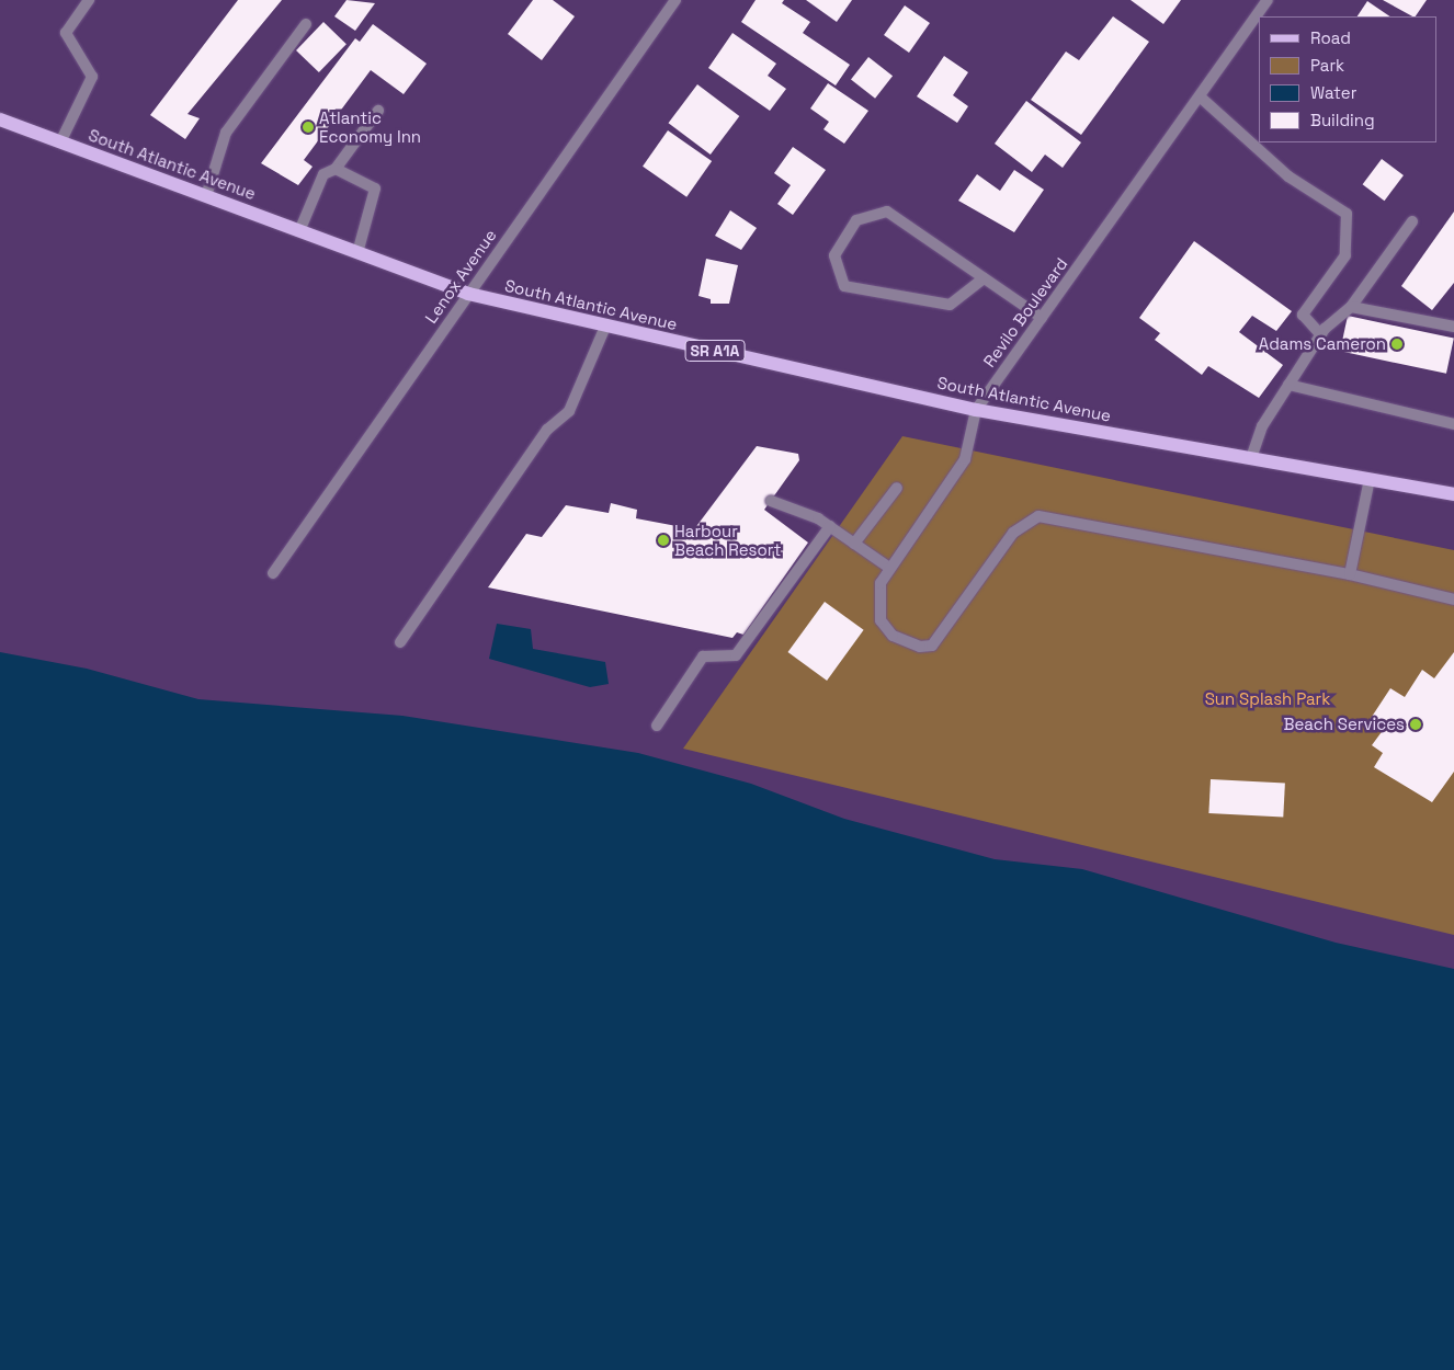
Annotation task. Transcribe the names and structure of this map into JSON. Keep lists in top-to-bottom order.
{
  "streets": {
    "main road": ["South Atlantic Avenue", "SR A1A"],
    "street": ["Lenox Avenue", "Revilo Boulevard"]
  },
  "crossings": [
    ["South Atlantic Avenue", "Lenox Avenue"],
    ["South Atlantic Avenue", "Revilo Boulevard"]
  ],
  "parks": ["Sun Splash Park"],
  "places": [
    "Atlantic Economy Inn",
    "Adams Cameron",
    "Harbour Beach Resort",
    "Beach Services"
  ],
  "legend": [
    "Road",
    "Park",
    "Water",
    "Building"
  ]
}
